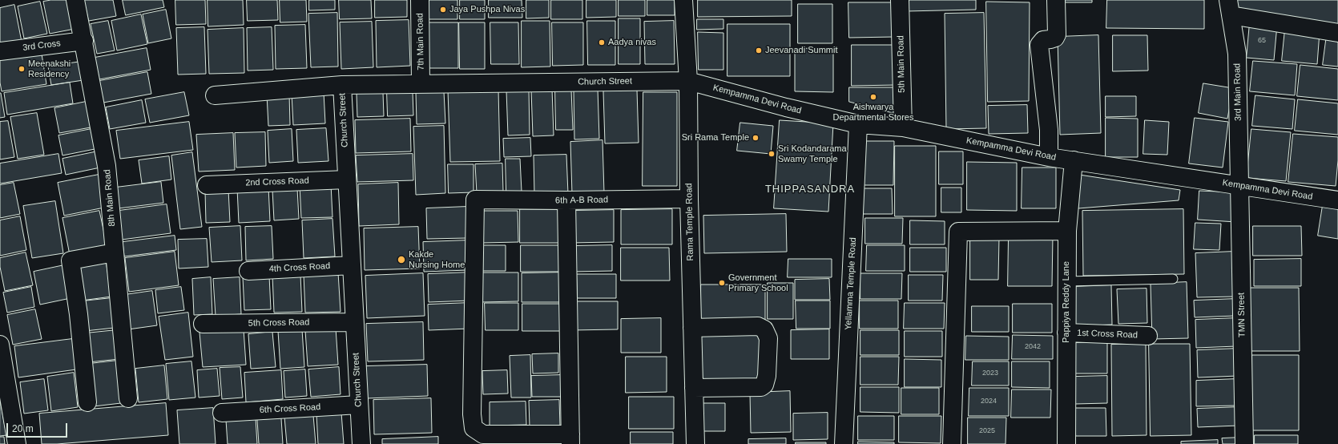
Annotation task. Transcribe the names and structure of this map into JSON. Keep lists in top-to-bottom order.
{
  "streets": {
    "street": [
      "7th Main Road",
      "3rd Cross",
      "5th Main Road",
      "Church Street",
      "3rd Main Road",
      "Kempamma Devi Road",
      "2nd Cross Road",
      "8th Main Road",
      "6th A-B Road",
      "Rama Temple Road",
      "4th Cross Road",
      "Yellamma Temple Road",
      "Pappiya Reddy Lane",
      "TMN Street",
      "5th Cross Road",
      "1st Cross Road",
      "6th Cross Road"
    ]
  },
  "crossings": [
    ["7th Main Road", "Church Street"],
    ["3rd Cross", "8th Main Road"],
    ["5th Main Road", "Kempamma Devi Road"],
    ["Church Street", "Kempamma Devi Road"],
    ["Church Street", "2nd Cross Road"],
    ["Church Street", "Rama Temple Road"],
    ["Church Street", "4th Cross Road"],
    ["Church Street", "5th Cross Road"],
    ["Church Street", "6th Cross Road"],
    ["3rd Main Road", "Kempamma Devi Road"],
    ["3rd Main Road", "TMN Street"],
    ["Kempamma Devi Road", "Rama Temple Road"],
    ["Kempamma Devi Road", "Yellamma Temple Road"],
    ["Kempamma Devi Road", "Pappiya Reddy Lane"],
    ["Kempamma Devi Road", "TMN Street"],
    ["6th A-B Road", "Rama Temple Road"],
    ["Pappiya Reddy Lane", "1st Cross Road"]
  ],
  "districts": ["THIPPASANDRA"],
  "places": [
    "Jaya Pushpa Nivas",
    "Aadya nivas",
    "Jeevanadi Summit",
    "Meenakshi Residency",
    "Aishwarya Departmental Stores",
    "Sri Rama Temple",
    "Sri Kodandarama Swamy Temple",
    "Kakde Nursing Home",
    "Government Primary School"
  ],
  "house_numbers": [
    "65",
    "2042",
    "2023",
    "2024",
    "2025"
  ],
  "scale_bar": "20 m"
}
